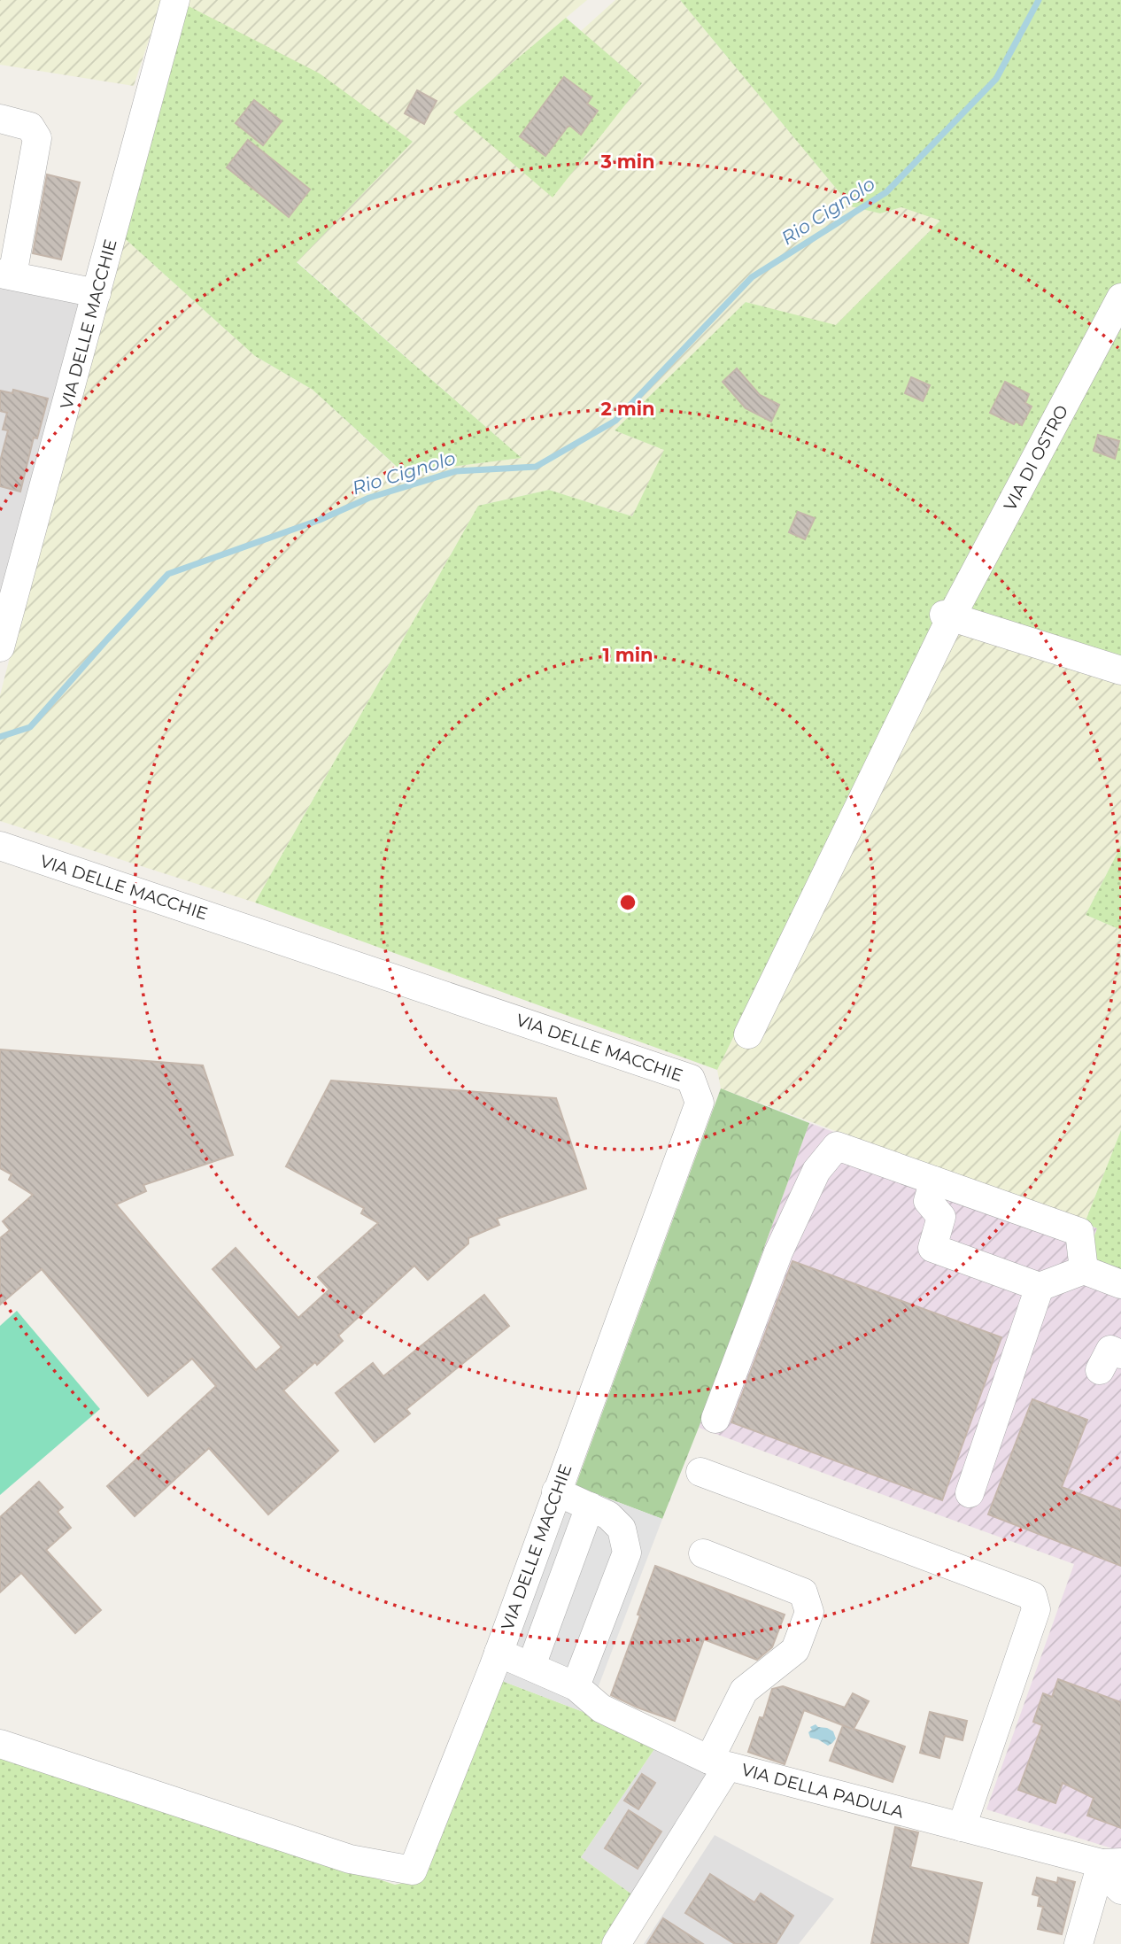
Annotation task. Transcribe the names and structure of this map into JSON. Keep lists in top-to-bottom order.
{
  "streets": {
    "street": ["VIA DELLE MACCHIE", "VIA DI OSTRO", "VIA DELLA PADULA"]
  },
  "crossings": [
    ["VIA DELLE MACCHIE", "VIA DELLA PADULA"]
  ],
  "water": ["Rio Cignolo"],
  "rings": ["3 min", "2 min", "1 min"]
}
